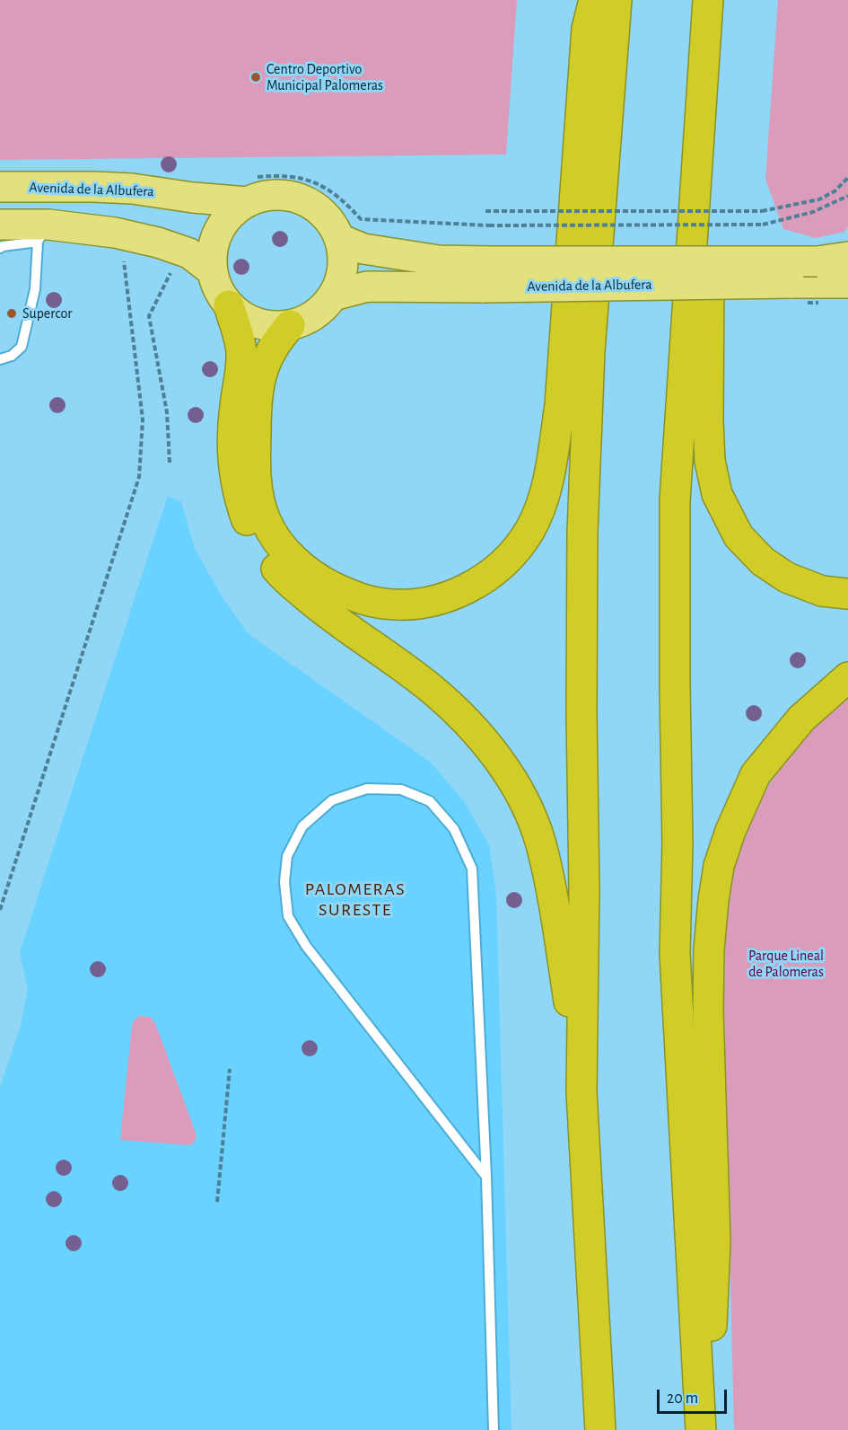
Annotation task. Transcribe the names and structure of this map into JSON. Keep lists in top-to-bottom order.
{
  "streets": {
    "main road": ["Avenida de la Albufera"]
  },
  "districts": ["PALOMERAS SURESTE"],
  "parks": ["Parque Lineal de Palomeras"],
  "places": ["Centro Deportivo Municipal Palomeras", "Supercor"],
  "scale_bar": "20 m"
}
